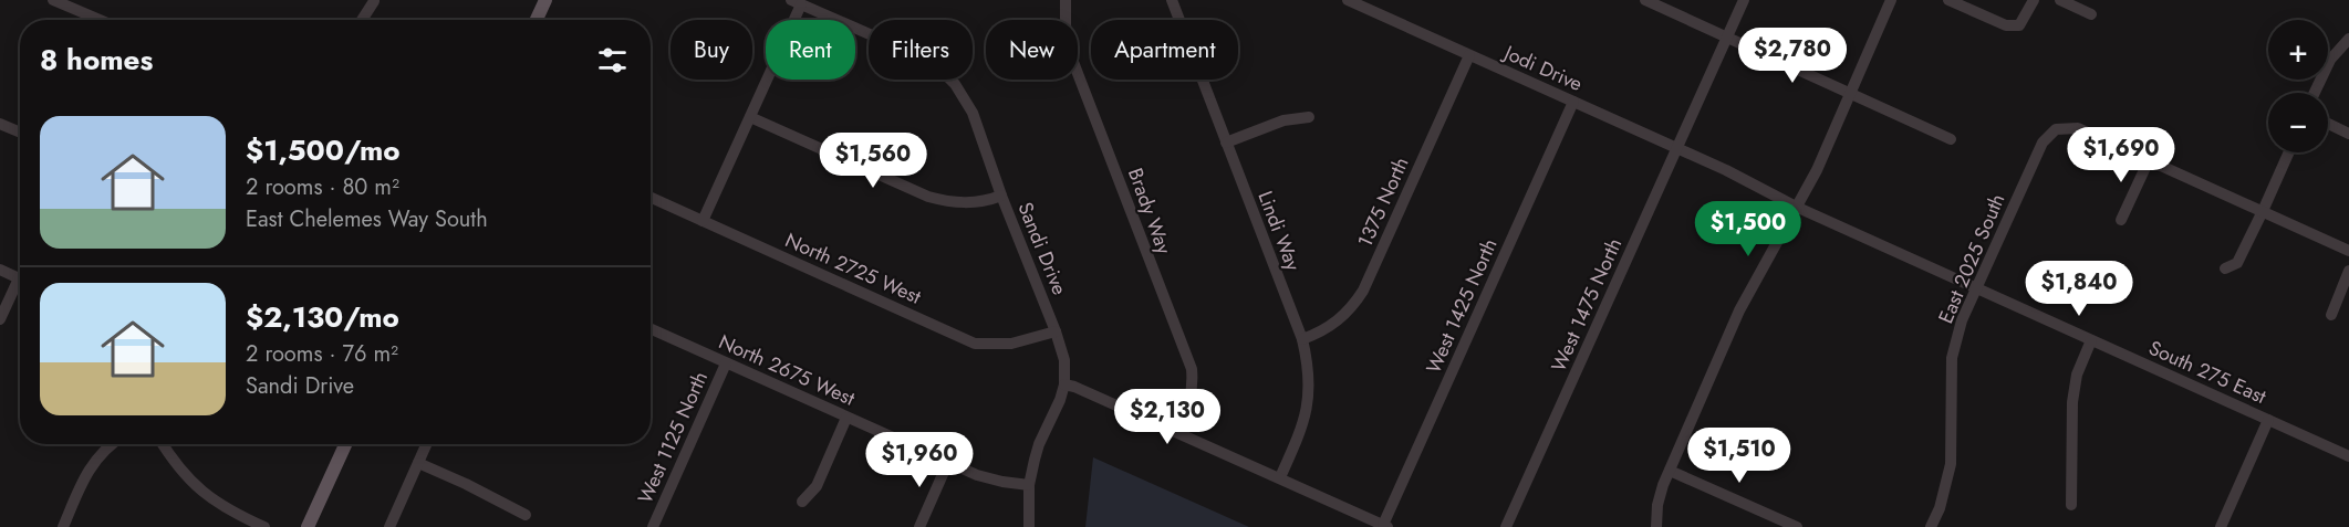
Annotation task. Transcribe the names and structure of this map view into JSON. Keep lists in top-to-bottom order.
{
  "streets": {
    "street": [
      "Jodi Drive",
      "1375 North",
      "Brady Way",
      "Lindi Way",
      "Sandi Drive",
      "East 2025 South",
      "North 2725 West",
      "West 1475 North",
      "West 1425 North",
      "North 2675 West",
      "South 275 East",
      "West 1125 North"
    ]
  },
  "crossings": [
    ["Jodi Drive", "1375 North"],
    ["Jodi Drive", "West 1475 North"],
    ["Jodi Drive", "West 1425 North"],
    ["Jodi Drive", "South 275 East"],
    ["1375 North", "Lindi Way"],
    ["Sandi Drive", "North 2725 West"],
    ["East 2025 South", "South 275 East"],
    ["North 2675 West", "West 1125 North"]
  ],
  "page": {
    "map_buttons": ["+", "−"],
    "chip": [
      "Buy",
      "Rent",
      "Filters",
      "New",
      "Apartment"
    ],
    "heading": "8 homes",
    "price": [
      "$2,780",
      "$1,690",
      "$1,560",
      "$1,500",
      "$1,840",
      "$2,130",
      "$1,510",
      "$1,960"
    ],
    "list": [
      {
        "name": "$1,500/mo",
        "note": "2 rooms · 80 m² · East Chelemes Way South"
      },
      {
        "name": "$2,130/mo",
        "note": "2 rooms · 76 m² · Sandi Drive"
      }
    ]
  }
}
